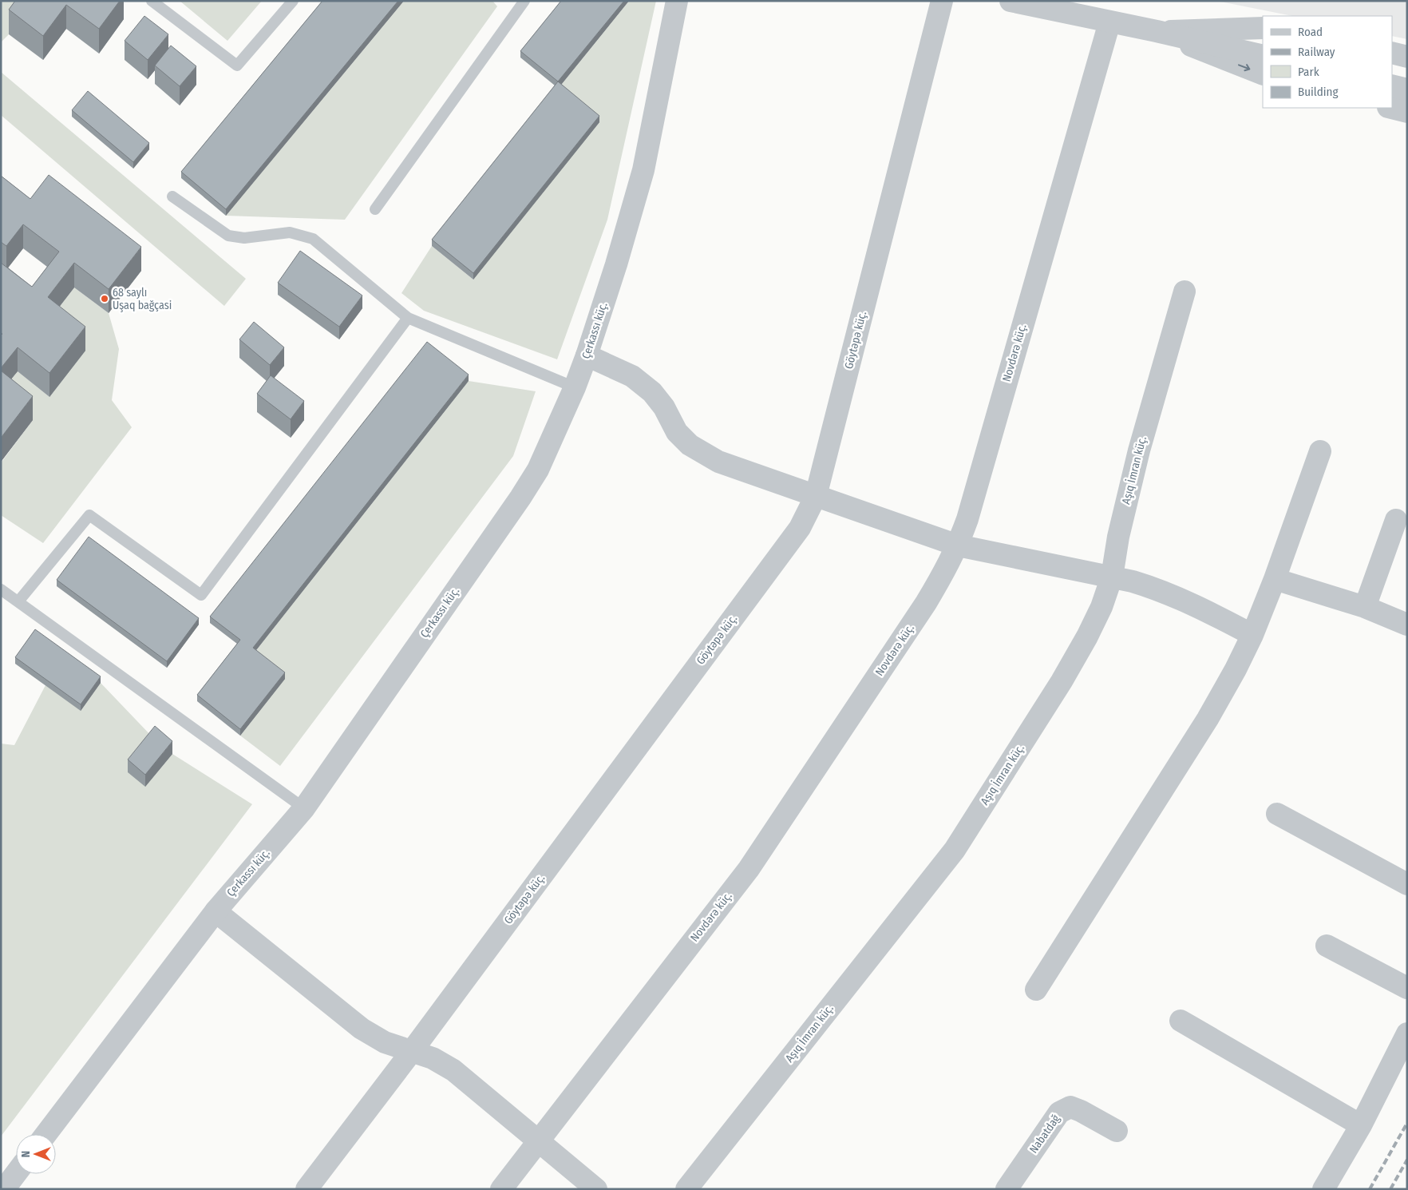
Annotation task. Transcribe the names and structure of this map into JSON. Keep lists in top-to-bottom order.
{
  "streets": {
    "street": [
      "Çerkassı küç.",
      "Göytəpə küç.",
      "Novdərə küç.",
      "Aşıq İmran küç.",
      "Nabatdağ"
    ]
  },
  "places": ["68 saylı Uşaq bağçasi"],
  "legend": [
    "Road",
    "Railway",
    "Park",
    "Building"
  ],
  "north": "left"
}
